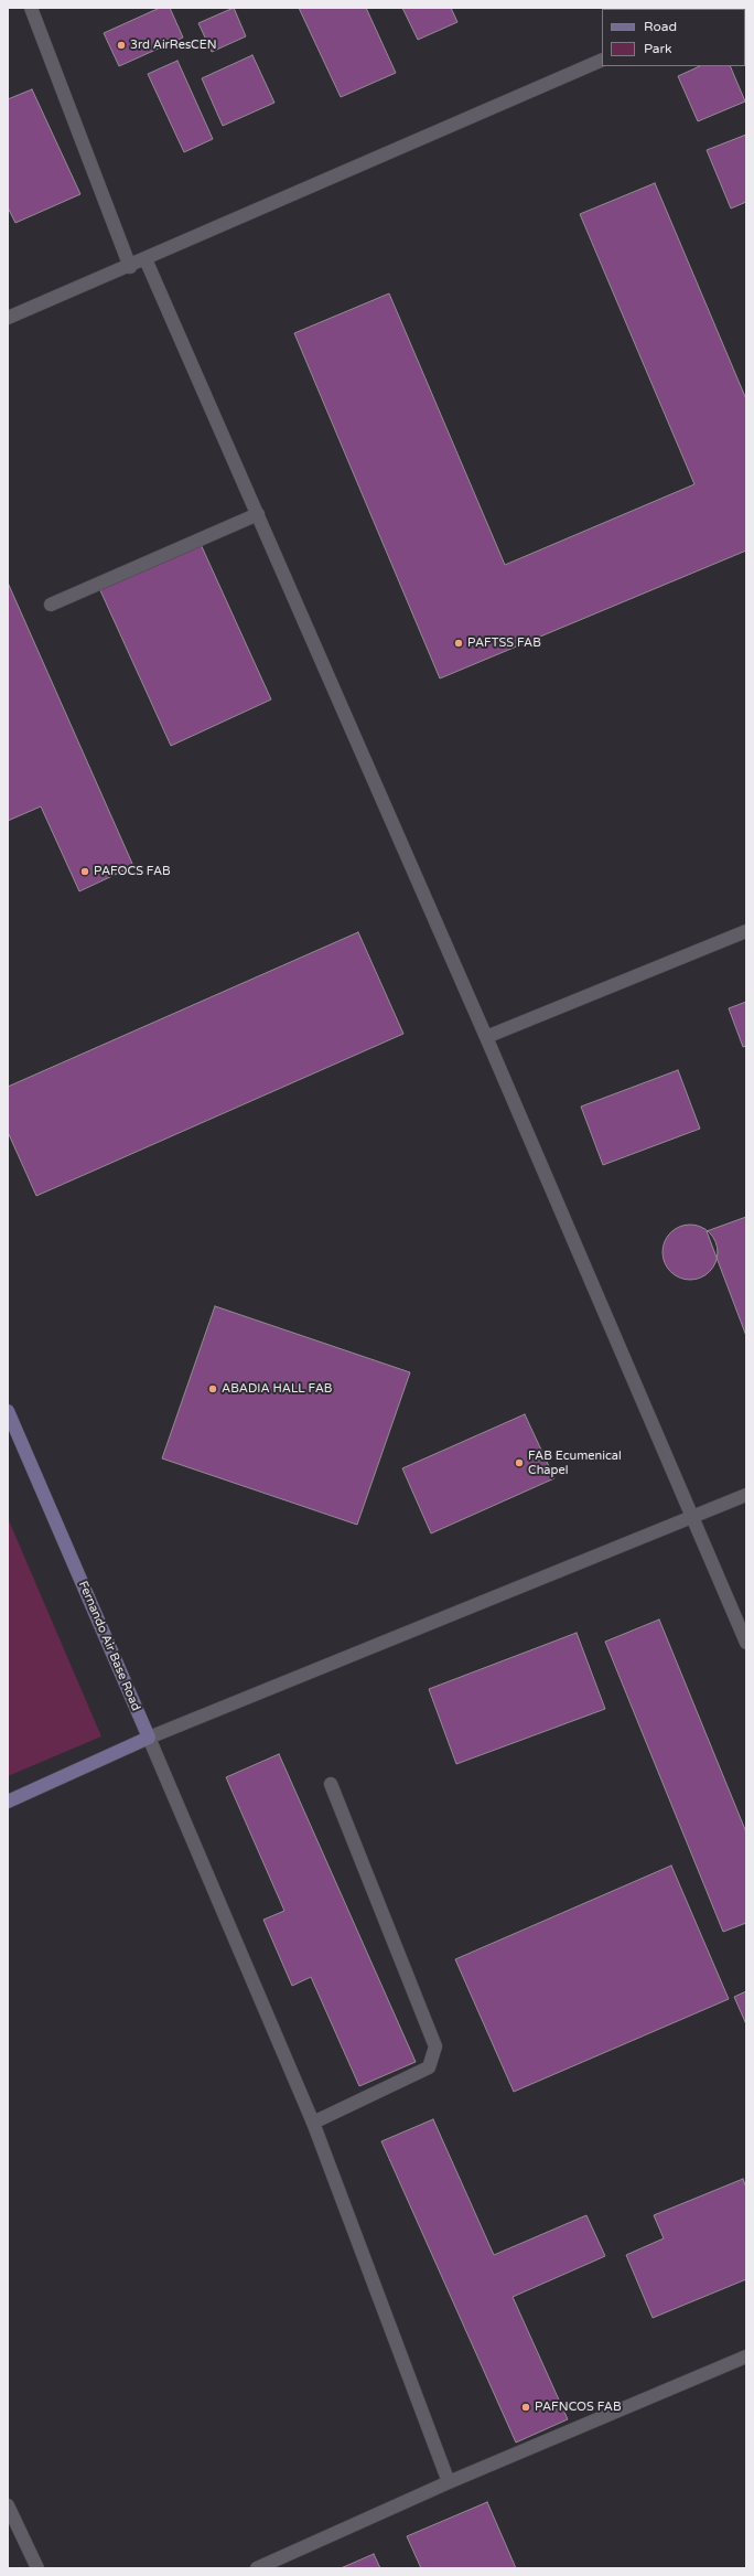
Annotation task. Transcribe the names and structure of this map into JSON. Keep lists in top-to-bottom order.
{
  "streets": {
    "street": ["Fernando Air Base Road"]
  },
  "places": [
    "3rd AirResCEN",
    "PAFTSS FAB",
    "PAFOCS FAB",
    "ABADIA HALL FAB",
    "FAB Ecumenical Chapel",
    "PAFNCOS FAB"
  ],
  "legend": ["Road", "Park"]
}
